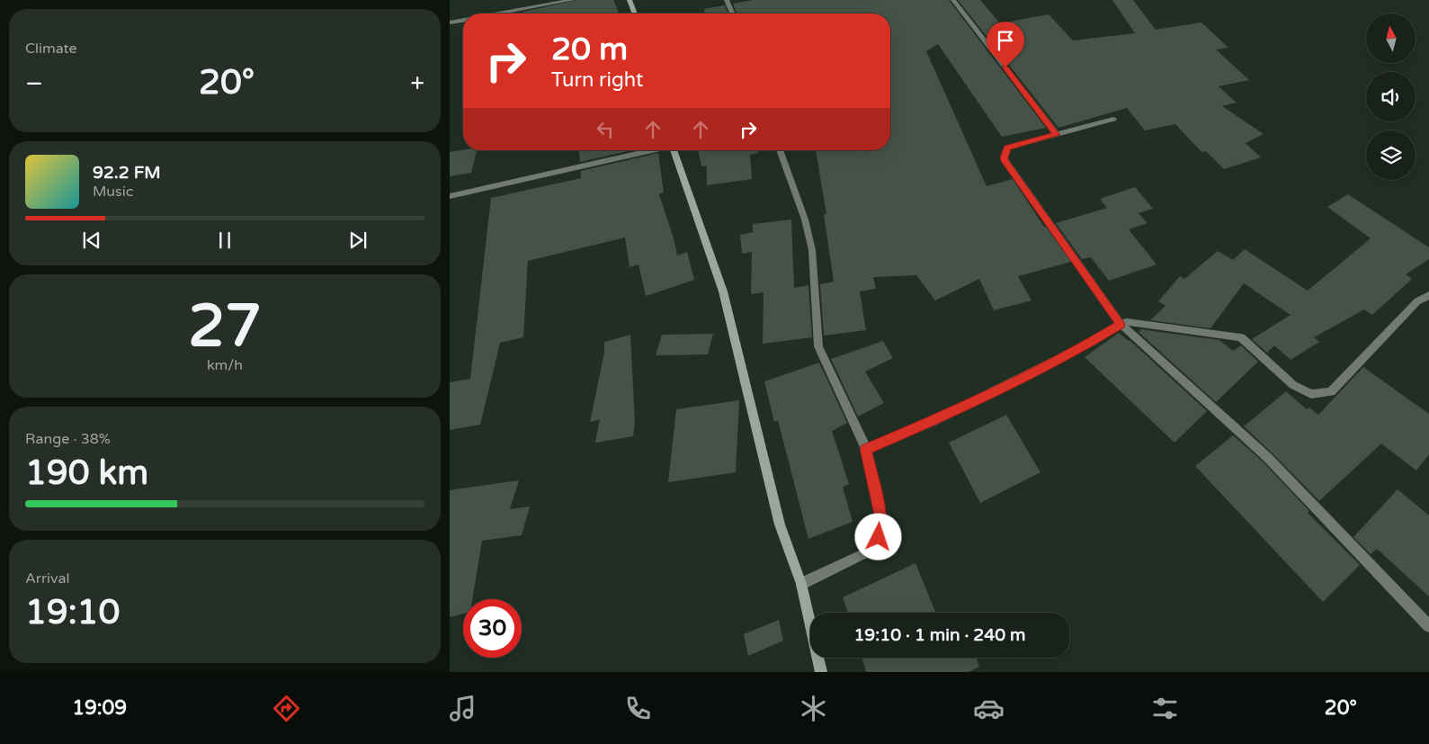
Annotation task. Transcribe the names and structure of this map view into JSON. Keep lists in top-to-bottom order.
{
  "north": "top",
  "page": {
    "tile": [
      "Climate",
      ["27", "km/h"],
      ["Range · 38%", "190 km"],
      ["Arrival", "19:10"]
    ],
    "turn": ["20 m", "Turn right"],
    "heat": ["−", "20°", "+"],
    "song": ["92.2 FM", "Music"],
    "limit": "30",
    "trip": "19:10 · 1 min · 240 m",
    "tabs": ["19:09", "20°"]
  }
}
